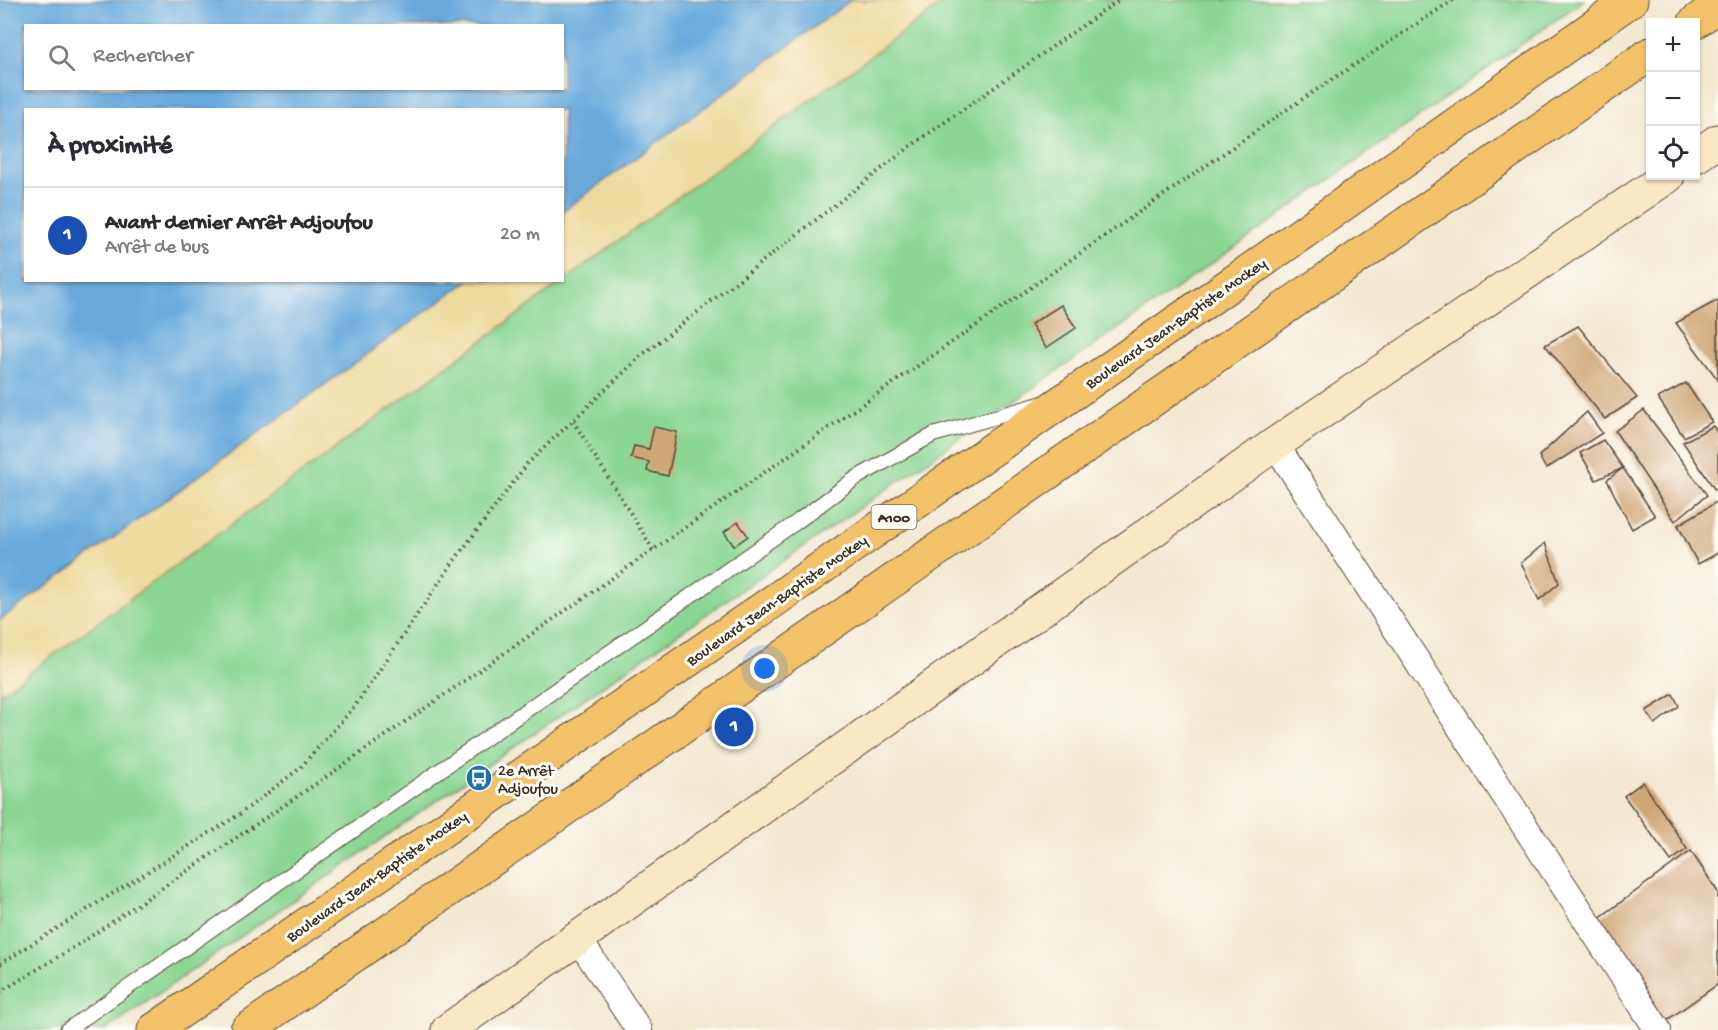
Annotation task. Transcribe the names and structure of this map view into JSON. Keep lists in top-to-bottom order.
{
  "streets": {
    "highway": ["Boulevard Jean-Baptiste Mockey", "A100"]
  },
  "places": {
    "bus stop": ["2e Arrêt Adjoufou"]
  },
  "page": {
    "map_buttons": ["+", "−"],
    "search": "Rechercher",
    "heading": "À proximité",
    "list": [
      {
        "mark": "1",
        "name": "Avant dernier Arrêt Adjoufou",
        "note": "Arrêt de bus",
        "value": "20 m"
      }
    ],
    "pins": "1"
  }
}
